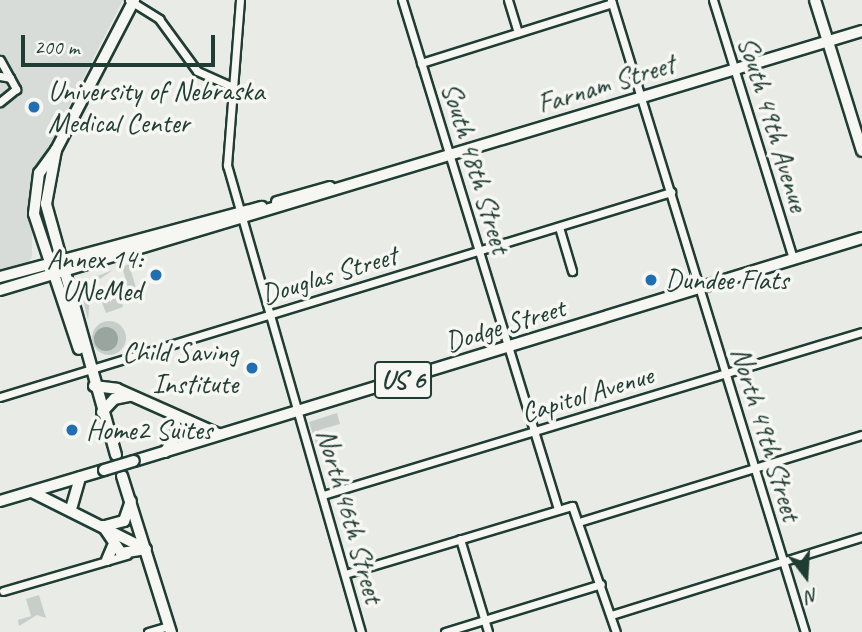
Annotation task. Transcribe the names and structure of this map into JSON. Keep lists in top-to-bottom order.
{
  "streets": {
    "highway": ["Dodge Street", "US 6"],
    "main road": ["Farnam Street"],
    "street": [
      "South 49th Avenue",
      "South 48th Street",
      "Douglas Street",
      "Capitol Avenue",
      "North 49th Street",
      "North 46th Street"
    ]
  },
  "crossings": [
    ["Farnam Street", "South 49th Avenue"],
    ["Farnam Street", "South 48th Street"],
    ["Farnam Street", "North 49th Street"],
    ["Farnam Street", "North 46th Street"],
    ["South 49th Avenue", "Dodge Street"],
    ["South 48th Street", "Douglas Street"],
    ["South 48th Street", "Dodge Street"],
    ["South 48th Street", "Capitol Avenue"],
    ["Douglas Street", "North 49th Street"],
    ["Douglas Street", "North 46th Street"],
    ["Dodge Street", "North 49th Street"],
    ["Dodge Street", "North 46th Street"],
    ["Capitol Avenue", "North 49th Street"],
    ["Capitol Avenue", "North 46th Street"]
  ],
  "places": [
    "University of Nebraska Medical Center",
    "Annex 14: UNeMed",
    "Dundee Flats",
    "Child Saving Institute",
    "Home2 Suites"
  ],
  "scale_bar": "200 m",
  "north": "bottom"
}
